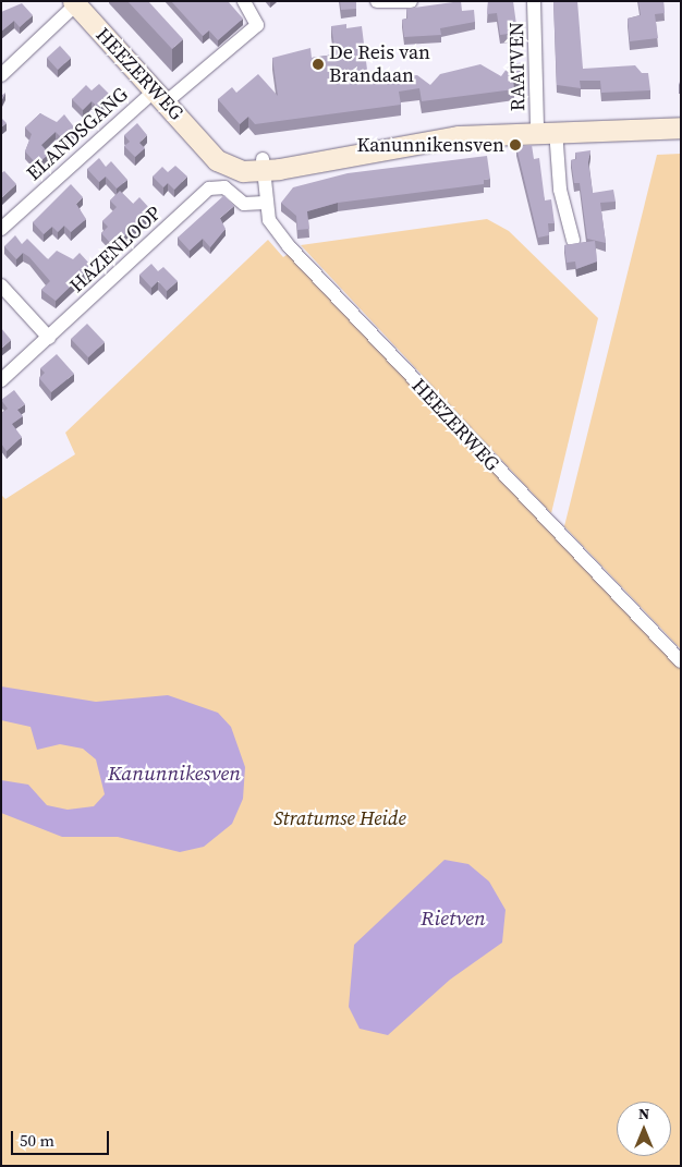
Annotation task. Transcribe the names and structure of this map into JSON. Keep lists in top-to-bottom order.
{
  "streets": {
    "street": [
      "RAATVEN",
      "HEEZERWEG",
      "ELANDSGANG",
      "HAZENLOOP"
    ]
  },
  "crossings": [
    ["HEEZERWEG", "ELANDSGANG"],
    ["HEEZERWEG", "HAZENLOOP"]
  ],
  "water": ["Kanunnikesven", "Rietven"],
  "parks": ["Stratumse Heide"],
  "places": ["De Reis van Brandaan", "Kanunnikensven"],
  "scale_bar": "50 m",
  "north": "top"
}
